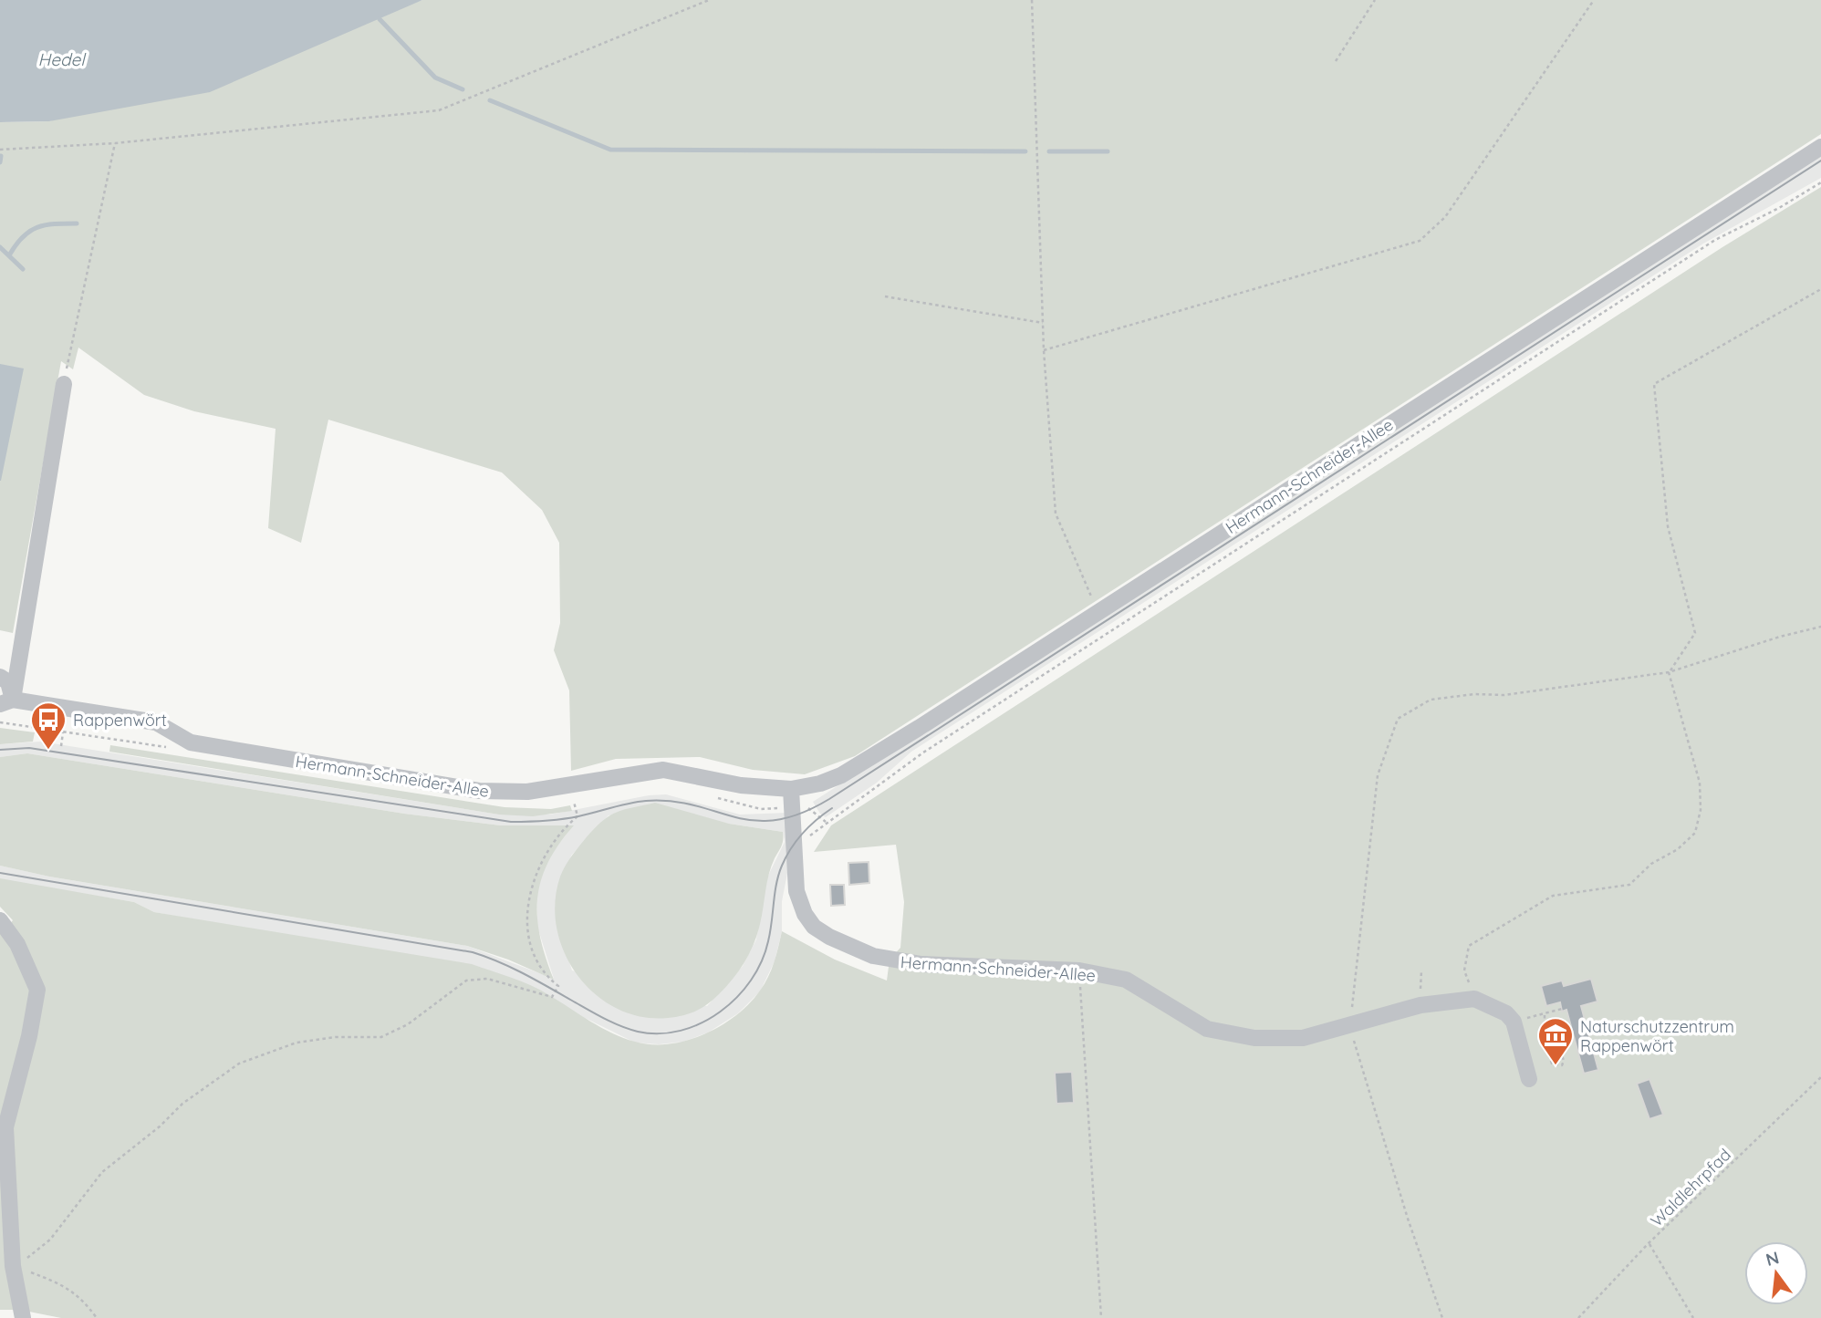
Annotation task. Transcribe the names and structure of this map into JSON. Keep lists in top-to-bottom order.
{
  "streets": {
    "street": ["Hermann-Schneider-Allee"],
    "path": ["Waldlehrpfad"]
  },
  "water": ["Hedel"],
  "places": {
    "bus stop": ["Rappenwört"],
    "museum": ["Naturschutzzentrum Rappenwört"]
  },
  "north": "top"
}
